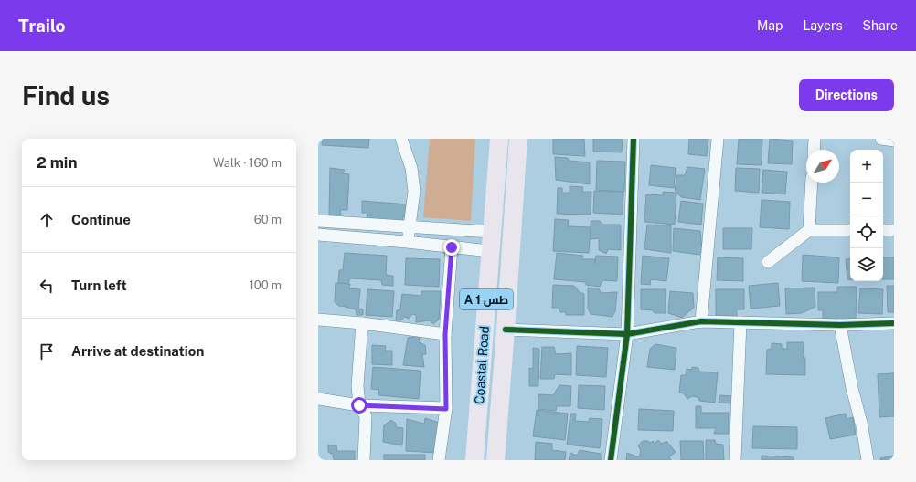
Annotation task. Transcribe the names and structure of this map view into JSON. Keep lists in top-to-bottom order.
{
  "streets": {
    "highway": ["A 1 طس", "Coastal Road"]
  },
  "north": "top right",
  "page": {
    "header": "Trailo",
    "nav": ["Map", "Layers", "Share"],
    "buttons": "Directions",
    "title": "Find us",
    "heading": ["2 min", "Walk · 160 m"],
    "map_buttons": ["+", "−"],
    "list": [
      ["Continue", "60 m"],
      ["Turn left", "100 m"],
      "Arrive at destination"
    ]
  }
}
